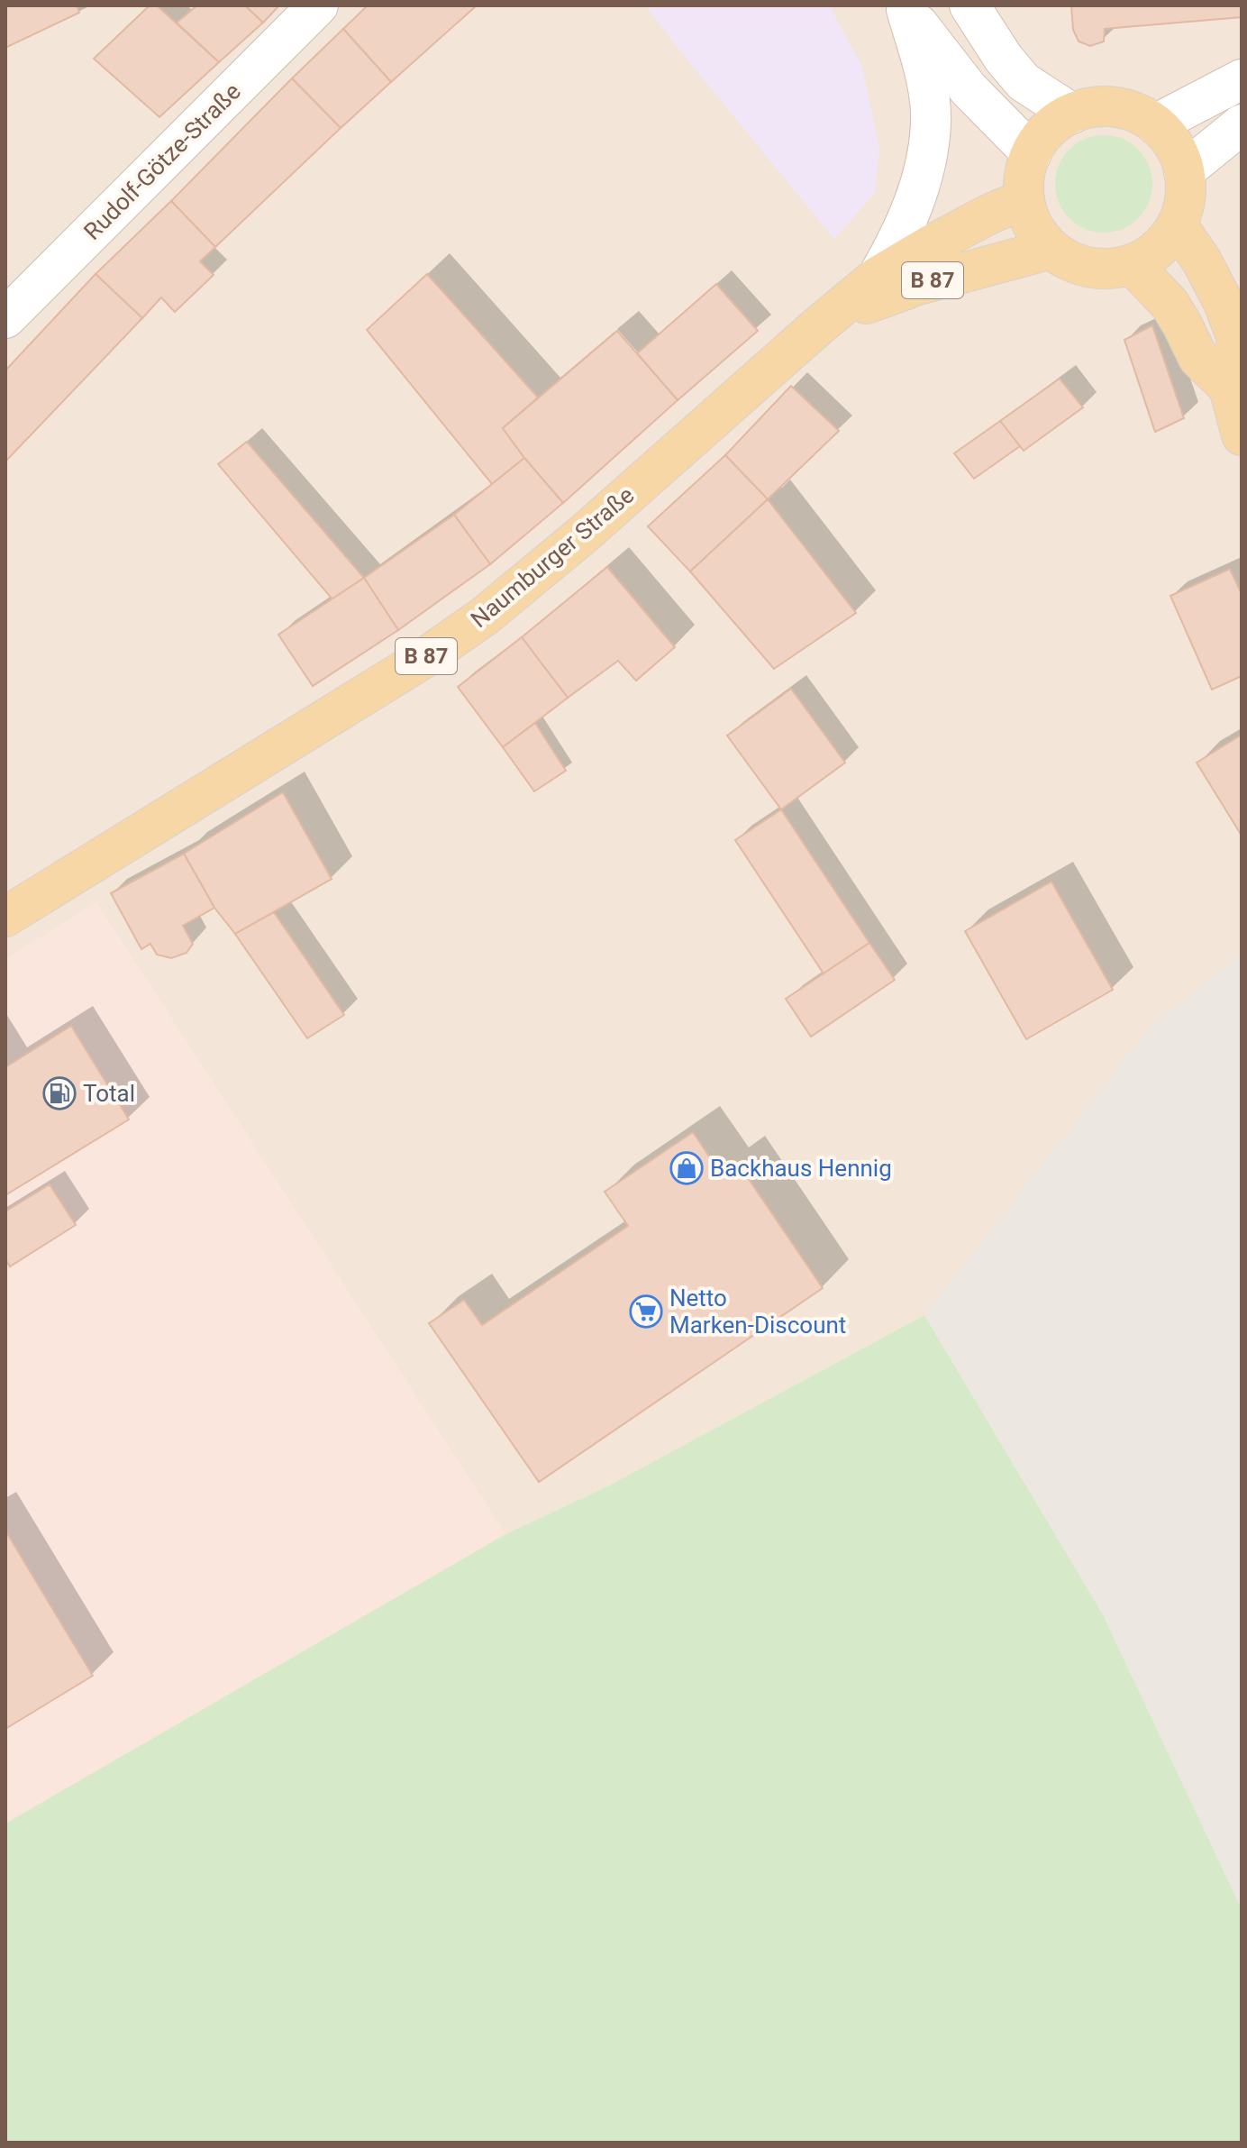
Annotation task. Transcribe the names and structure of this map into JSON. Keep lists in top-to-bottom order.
{
  "streets": {
    "main road": ["Rudolf-Götze-Straße", "B 87", "Naumburger Straße"]
  },
  "crossings": [
    ["B 87", "Naumburger Straße"]
  ],
  "places": {
    "fuel station": ["Total"],
    "shop": ["Backhaus Hennig"],
    "supermarket": ["Netto Marken-Discount"]
  }
}
